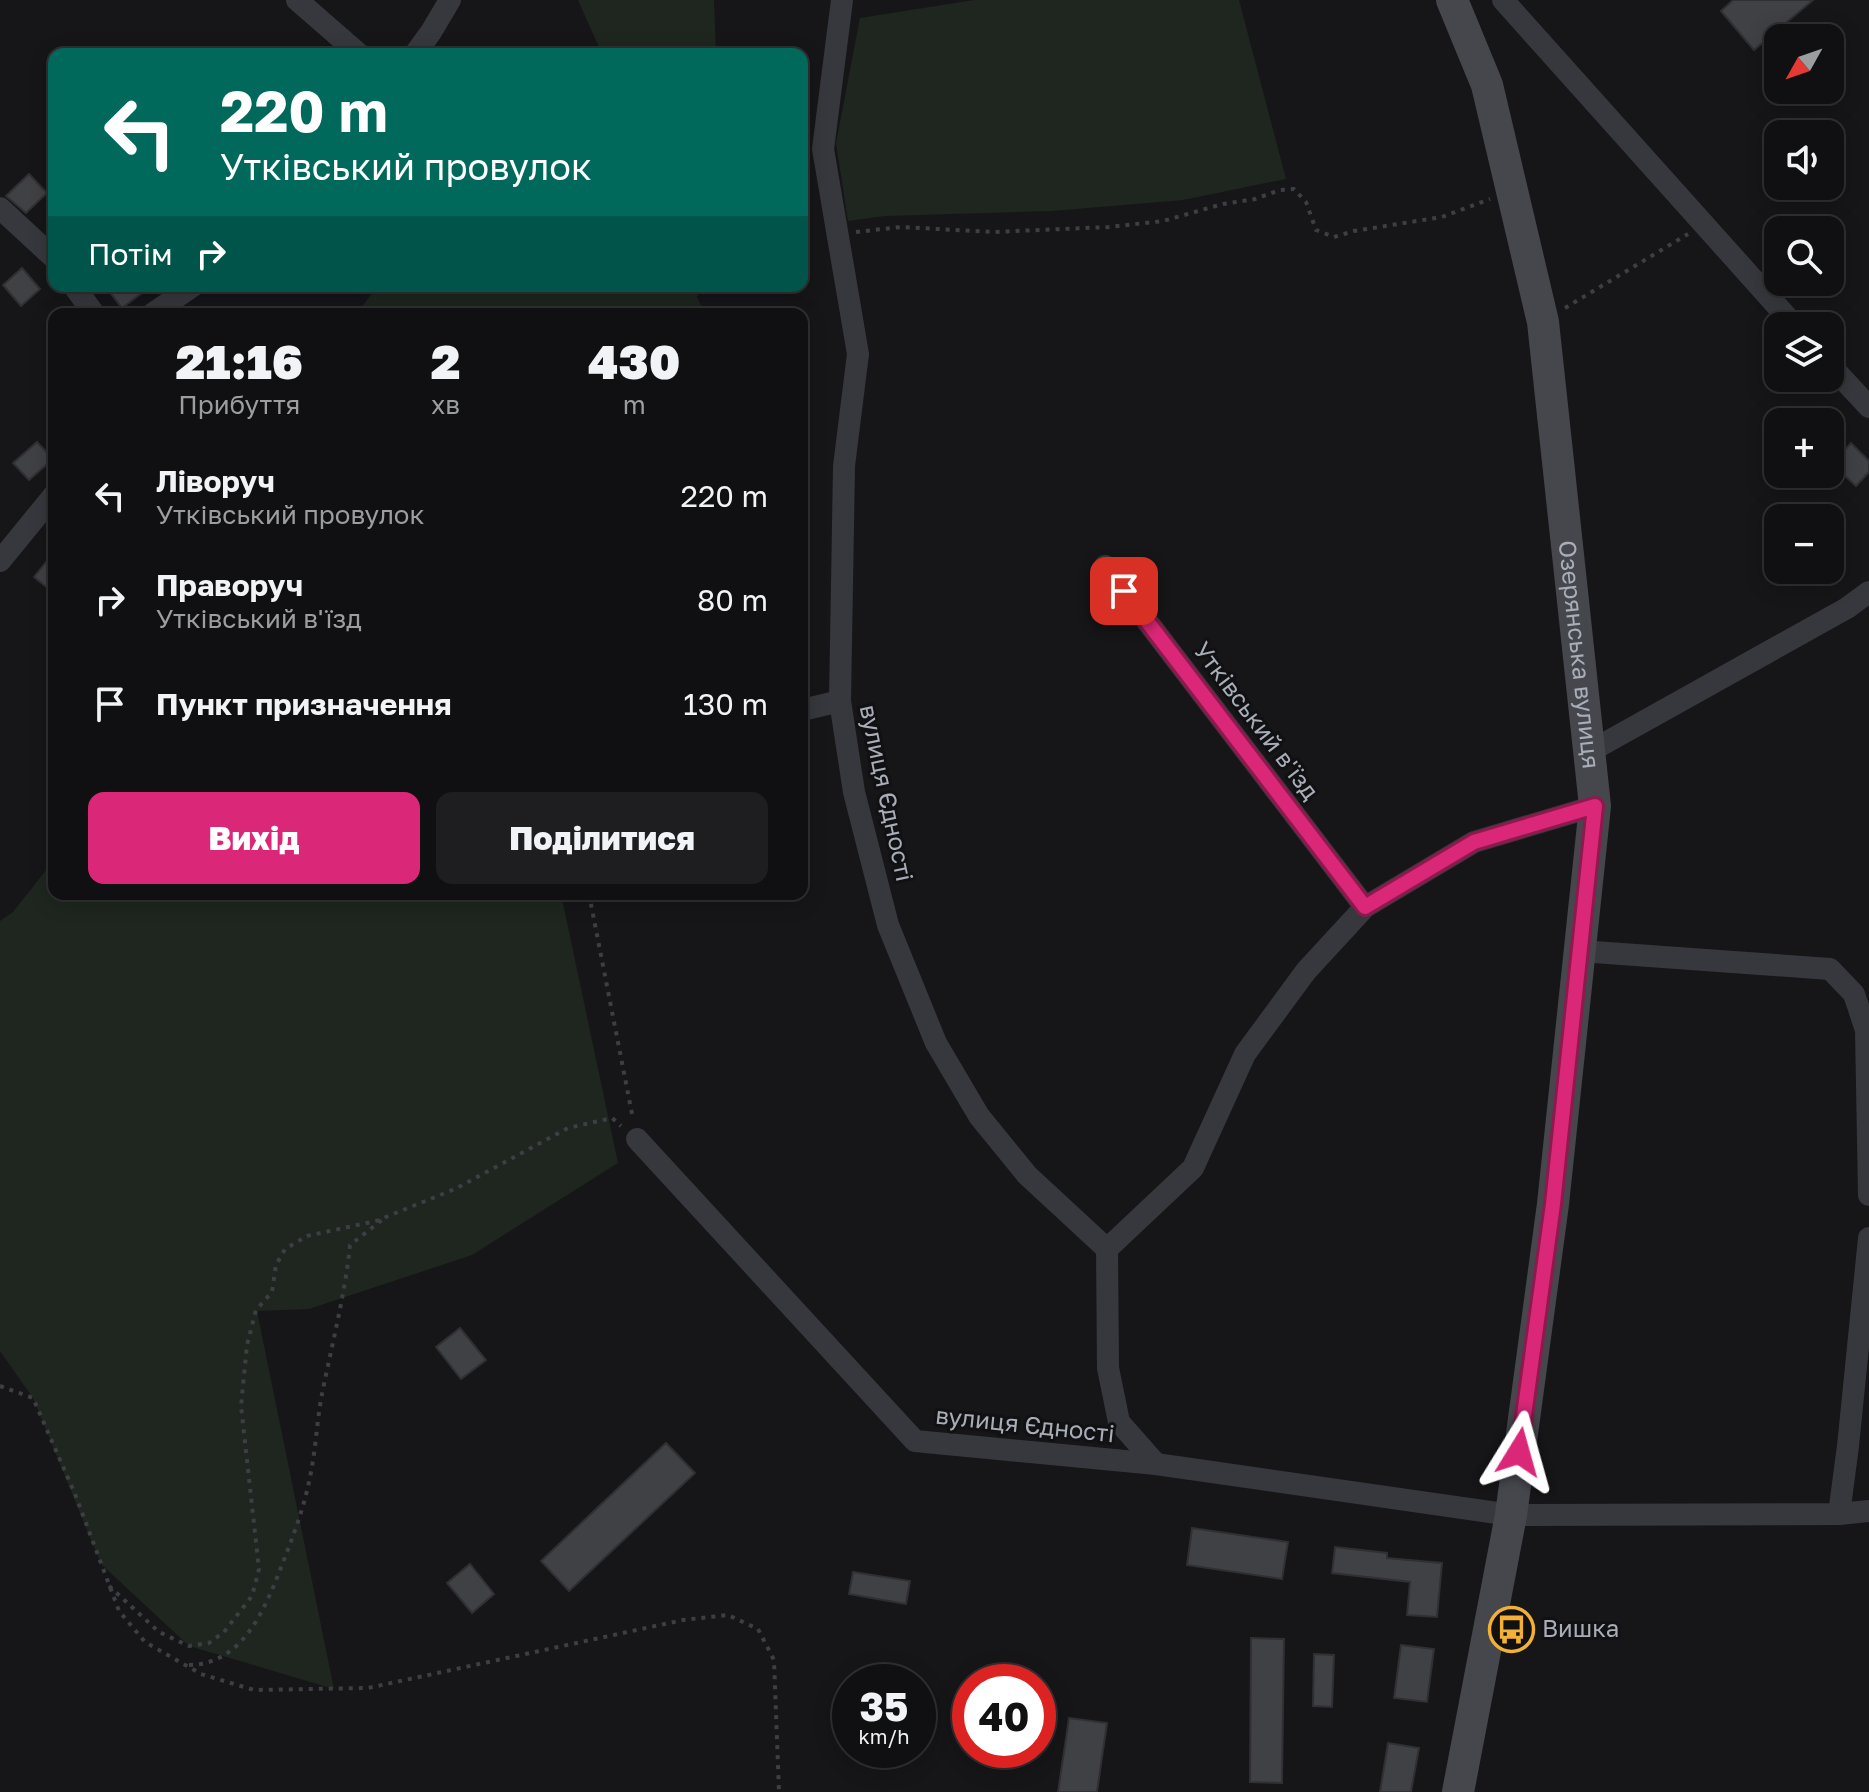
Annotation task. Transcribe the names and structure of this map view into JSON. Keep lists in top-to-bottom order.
{
  "streets": {
    "street": ["Озерянська вулиця", "Утківський в'їзд", "вулиця Єдності"]
  },
  "crossings": [
    ["Озерянська вулиця", "вулиця Єдності"]
  ],
  "places": {
    "bus stop": ["Вишка"]
  },
  "north": "bottom left",
  "page": {
    "map_buttons": ["+", "−"],
    "turn": ["220 m", "Утківський провулок"],
    "then": "Потім",
    "eta": [
      "21:16",
      "Прибуття",
      "2",
      "хв",
      "430",
      "m"
    ],
    "list": [
      {
        "name": "Ліворуч",
        "note": "Утківський провулок",
        "value": "220 m"
      },
      {
        "name": "Праворуч",
        "note": "Утківський в'їзд",
        "value": "80 m"
      },
      {
        "name": "Пункт призначення",
        "value": "130 m"
      }
    ],
    "buttons": ["Вихід", "Поділитися"],
    "speed": "35 km/h",
    "limit": "40"
  }
}
